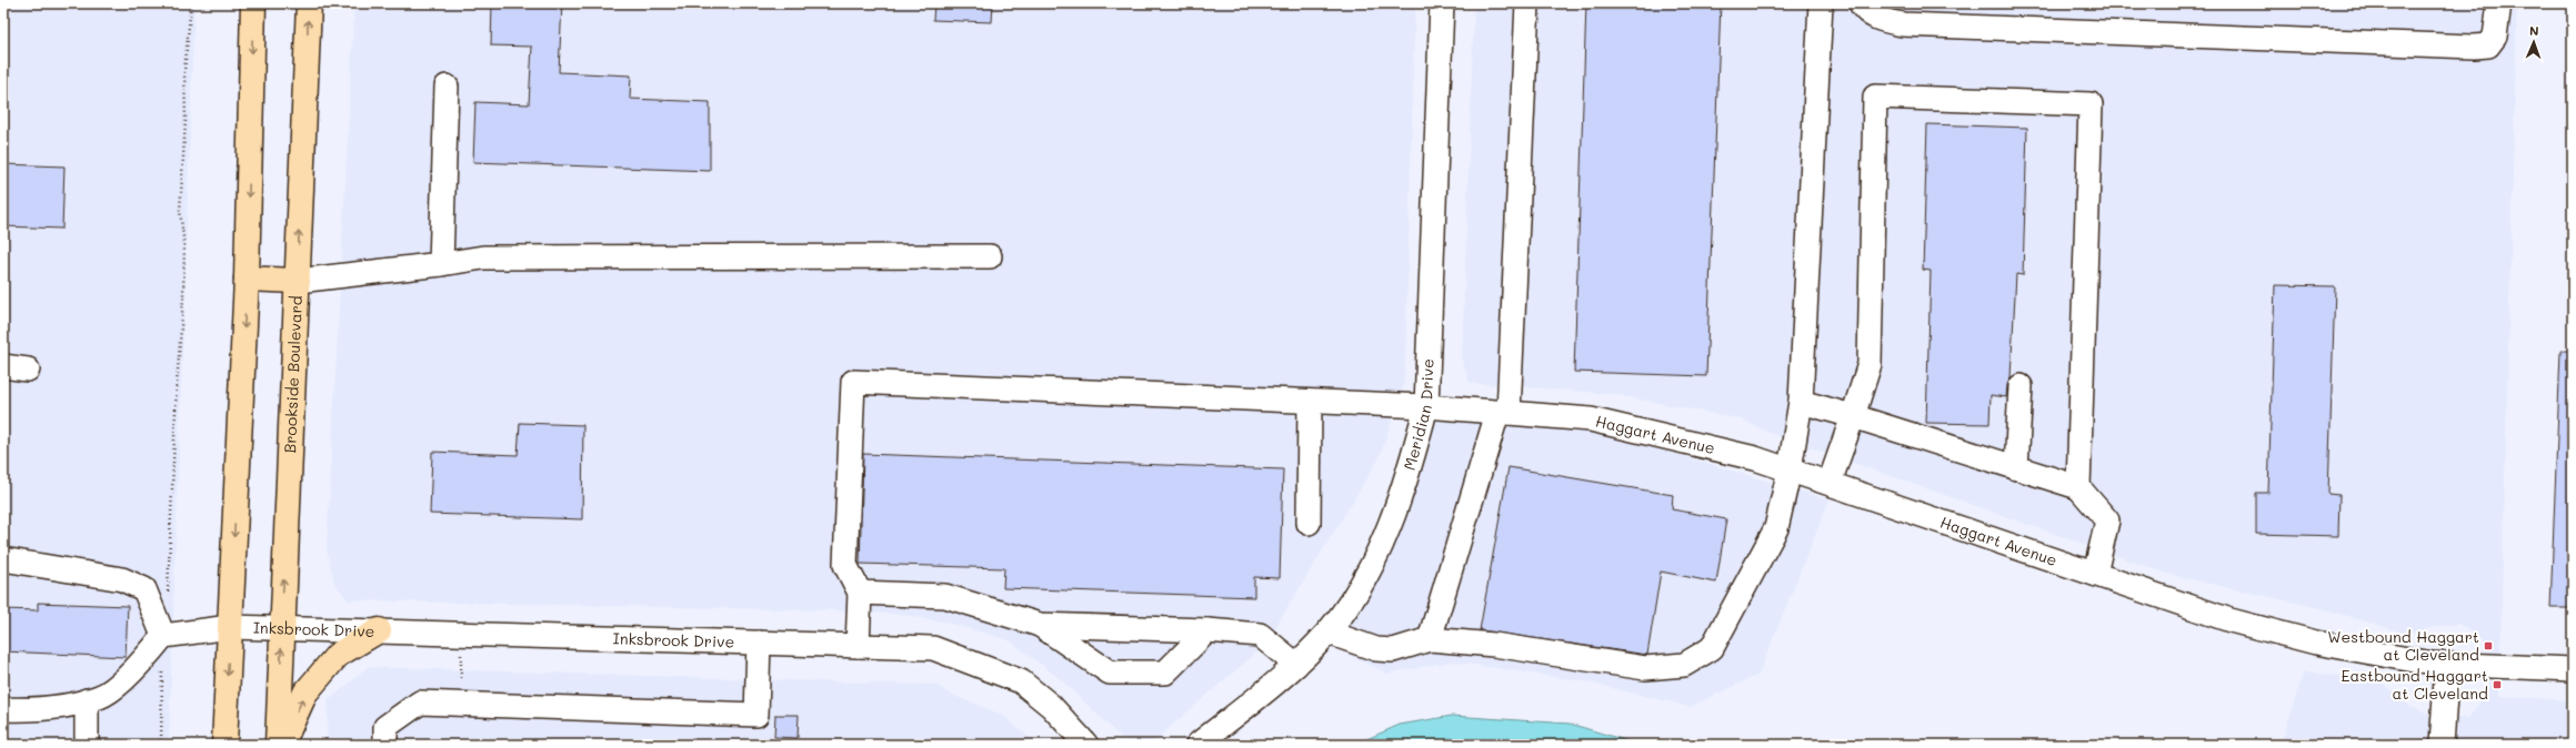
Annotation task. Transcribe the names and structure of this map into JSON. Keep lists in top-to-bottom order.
{
  "streets": {
    "main road": ["Brookside Boulevard"],
    "street": ["Meridian Drive", "Haggart Avenue", "Inksbrook Drive"]
  },
  "crossings": [
    ["Brookside Boulevard", "Inksbrook Drive"],
    ["Meridian Drive", "Haggart Avenue"]
  ],
  "places": {
    "transit": ["Westbound Haggart at Cleveland", "Eastbound Haggart at Cleveland"]
  },
  "north": "top"
}
